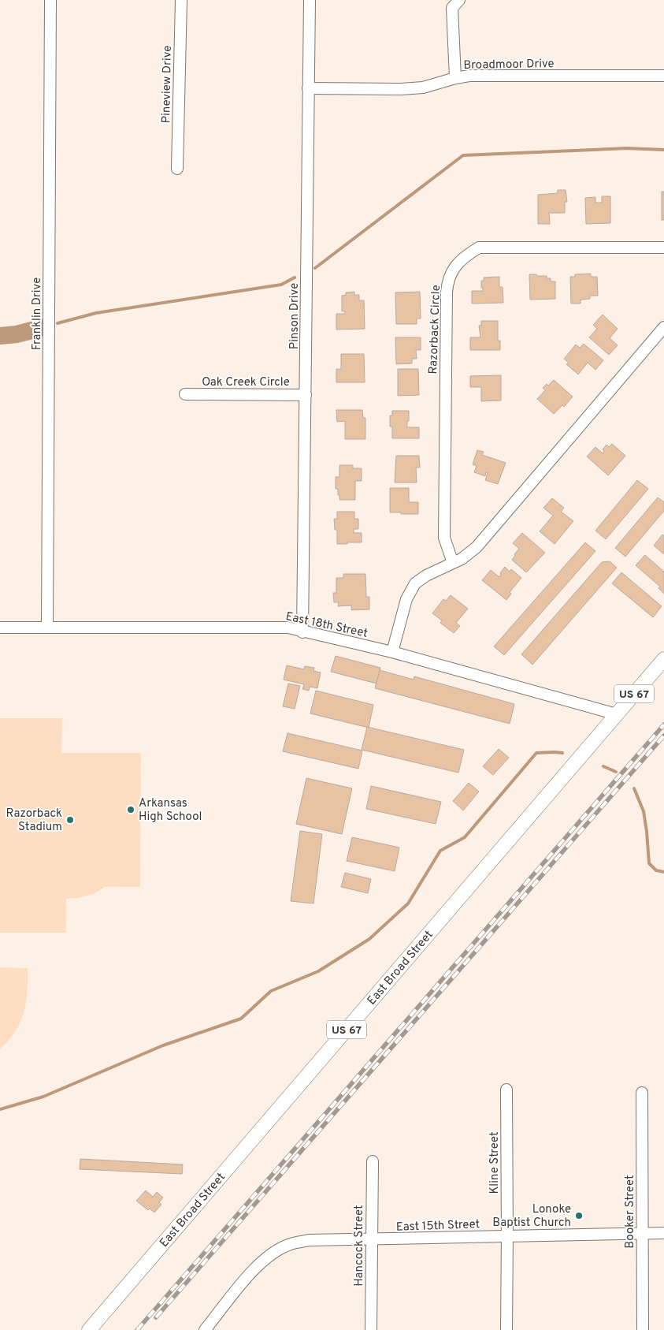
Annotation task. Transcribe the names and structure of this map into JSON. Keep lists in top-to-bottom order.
{
  "streets": {
    "main road": ["US 67", "East Broad Street"],
    "street": [
      "Broadmoor Drive",
      "Pineview Drive",
      "Franklin Drive",
      "Pinson Drive",
      "Razorback Circle",
      "Oak Creek Circle",
      "East 18th Street",
      "Kline Street",
      "Booker Street",
      "East 15th Street",
      "Hancock Street"
    ]
  },
  "crossings": [
    ["Broadmoor Drive", "Pinson Drive"],
    ["Franklin Drive", "East 18th Street"],
    ["Pinson Drive", "Oak Creek Circle"],
    ["Pinson Drive", "East 18th Street"],
    ["East 18th Street", "East Broad Street"],
    ["Kline Street", "East 15th Street"],
    ["Booker Street", "East 15th Street"],
    ["East 15th Street", "Hancock Street"]
  ],
  "places": ["Arkansas High School", "Razorback Stadium", "Lonoke Baptist Church"]
}
